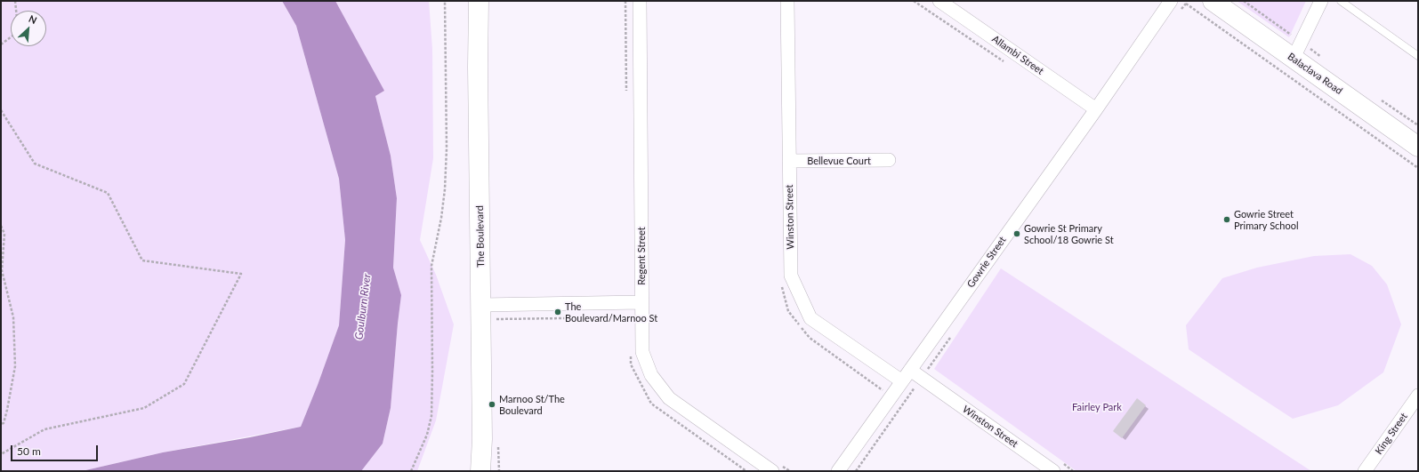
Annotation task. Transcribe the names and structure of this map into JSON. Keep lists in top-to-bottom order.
{
  "streets": {
    "street": [
      "Allambi Street",
      "Balaclava Road",
      "Bellevue Court",
      "Winston Street",
      "The Boulevard",
      "Regent Street",
      "Gowrie Street",
      "King Street"
    ]
  },
  "crossings": [
    ["Allambi Street", "Gowrie Street"],
    ["Bellevue Court", "Winston Street"],
    ["Winston Street", "Gowrie Street"]
  ],
  "water": ["Goulburn River"],
  "parks": ["Fairley Park"],
  "places": [
    "Gowrie Street Primary School",
    "Gowrie St Primary School/18 Gowrie St",
    "The Boulevard/Marnoo St",
    "Marnoo St/The Boulevard"
  ],
  "scale_bar": "50 m",
  "north": "top right"
}
